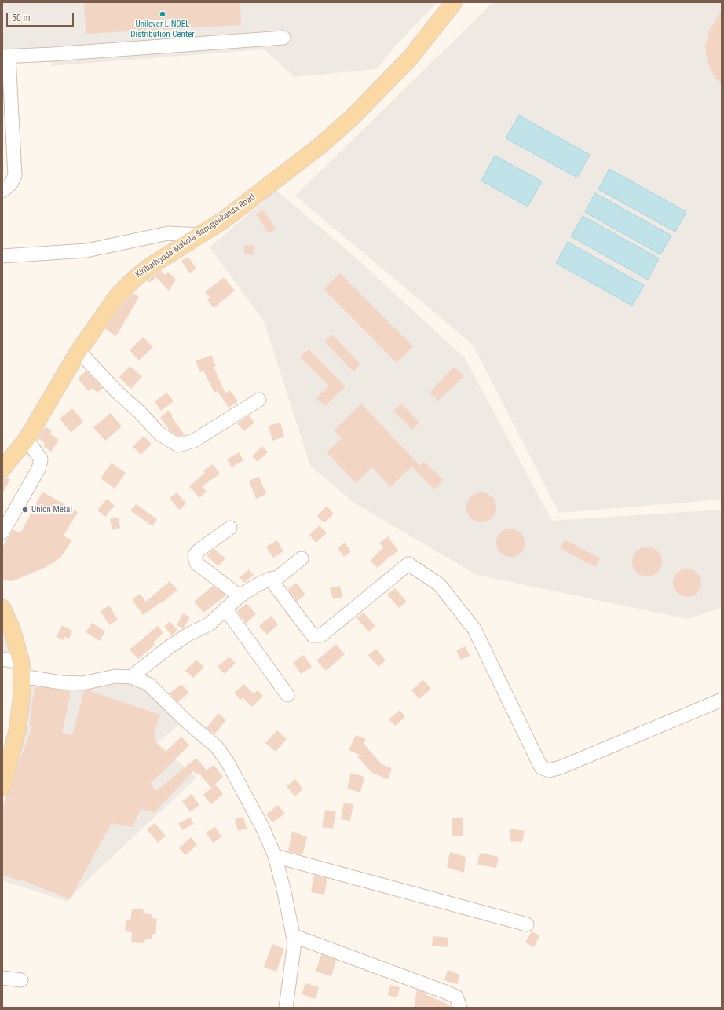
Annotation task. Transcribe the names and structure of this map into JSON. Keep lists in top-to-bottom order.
{
  "streets": {
    "main road": ["Kiribathgoda-Makola-Sapugaskanda Road"]
  },
  "places": ["Unilever LINDEL Distribution Center", "Union Metal"],
  "scale_bar": "50 m"
}
